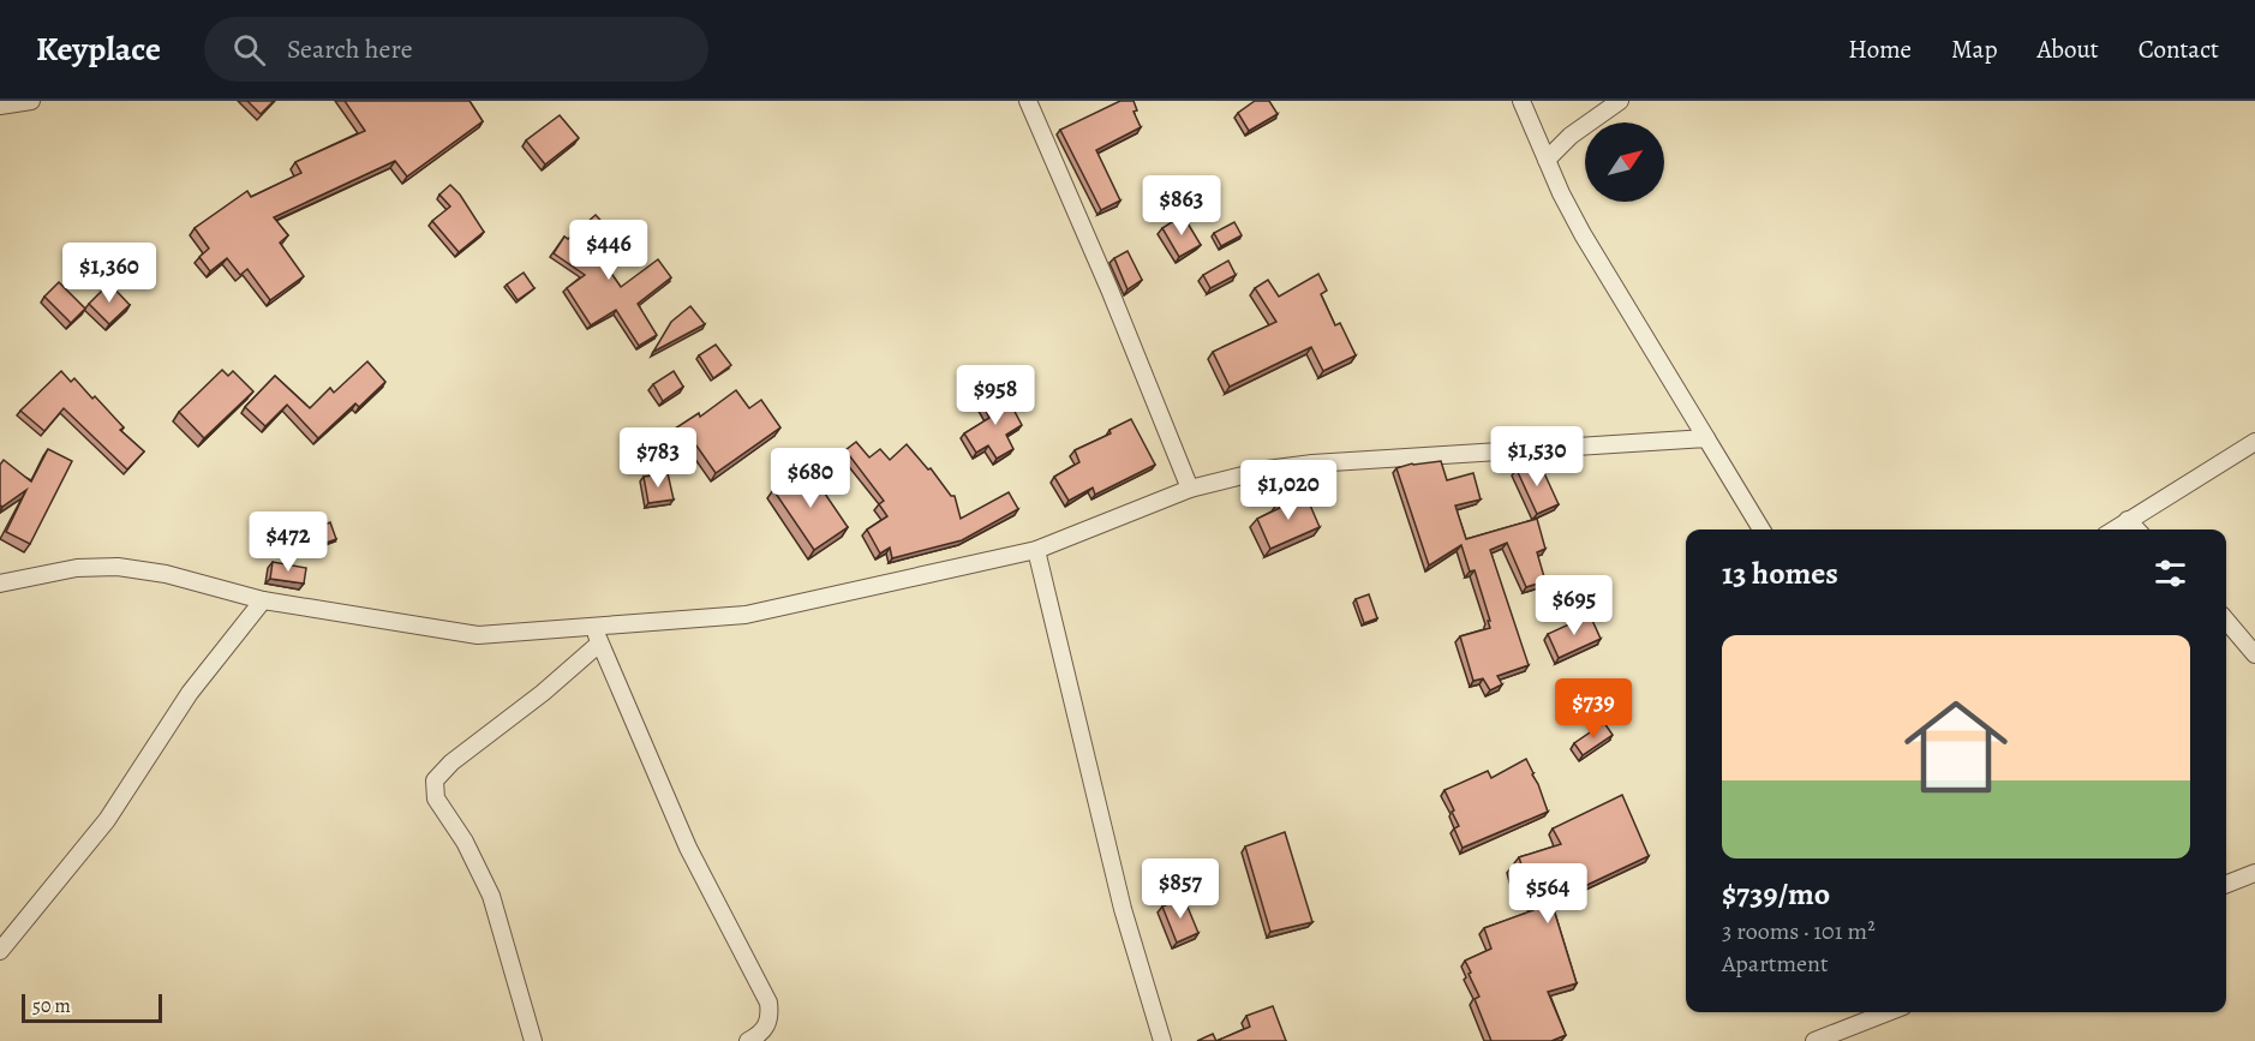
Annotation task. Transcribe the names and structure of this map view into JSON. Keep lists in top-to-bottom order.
{
  "scale_bar": "50 m",
  "north": "top right",
  "page": {
    "header": "Keyplace",
    "search": "Search here",
    "nav": [
      "Home",
      "Map",
      "About",
      "Contact"
    ],
    "price": [
      "$863",
      "$446",
      "$1,360",
      "$958",
      "$1,530",
      "$783",
      "$680",
      "$1,020",
      "$472",
      "$695",
      "$739",
      "$857",
      "$564"
    ],
    "heading": "13 homes",
    "list": [
      {
        "name": "$739/mo",
        "note": "3 rooms · 101 m² · Apartment"
      }
    ],
    "scale": "50 m"
  }
}
